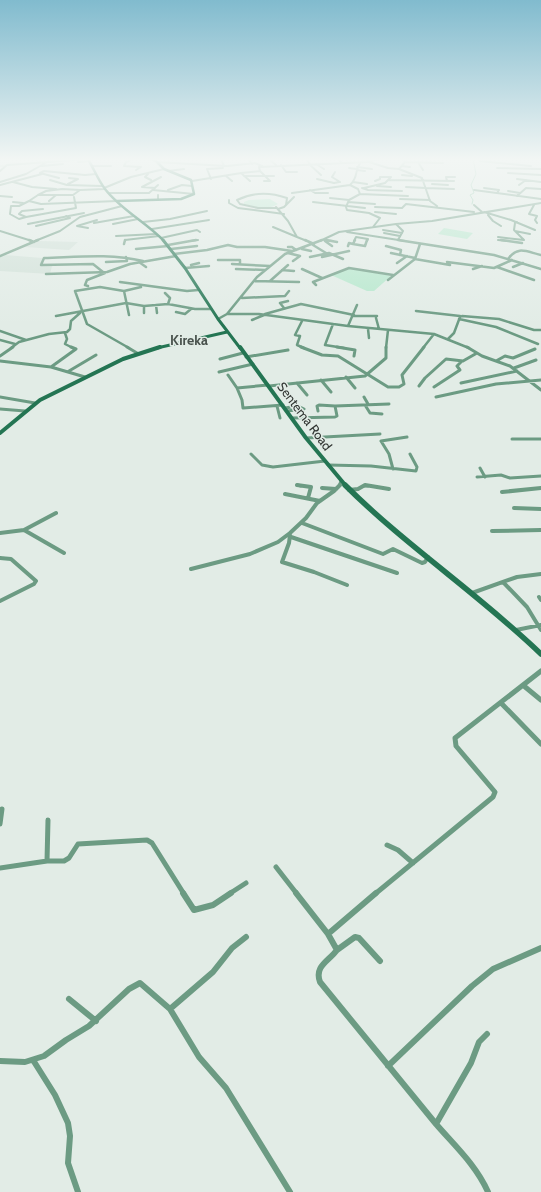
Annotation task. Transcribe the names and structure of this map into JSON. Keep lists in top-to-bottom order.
{
  "streets": {
    "main road": ["Sentema Road"]
  },
  "districts": ["Kireka"]
}
